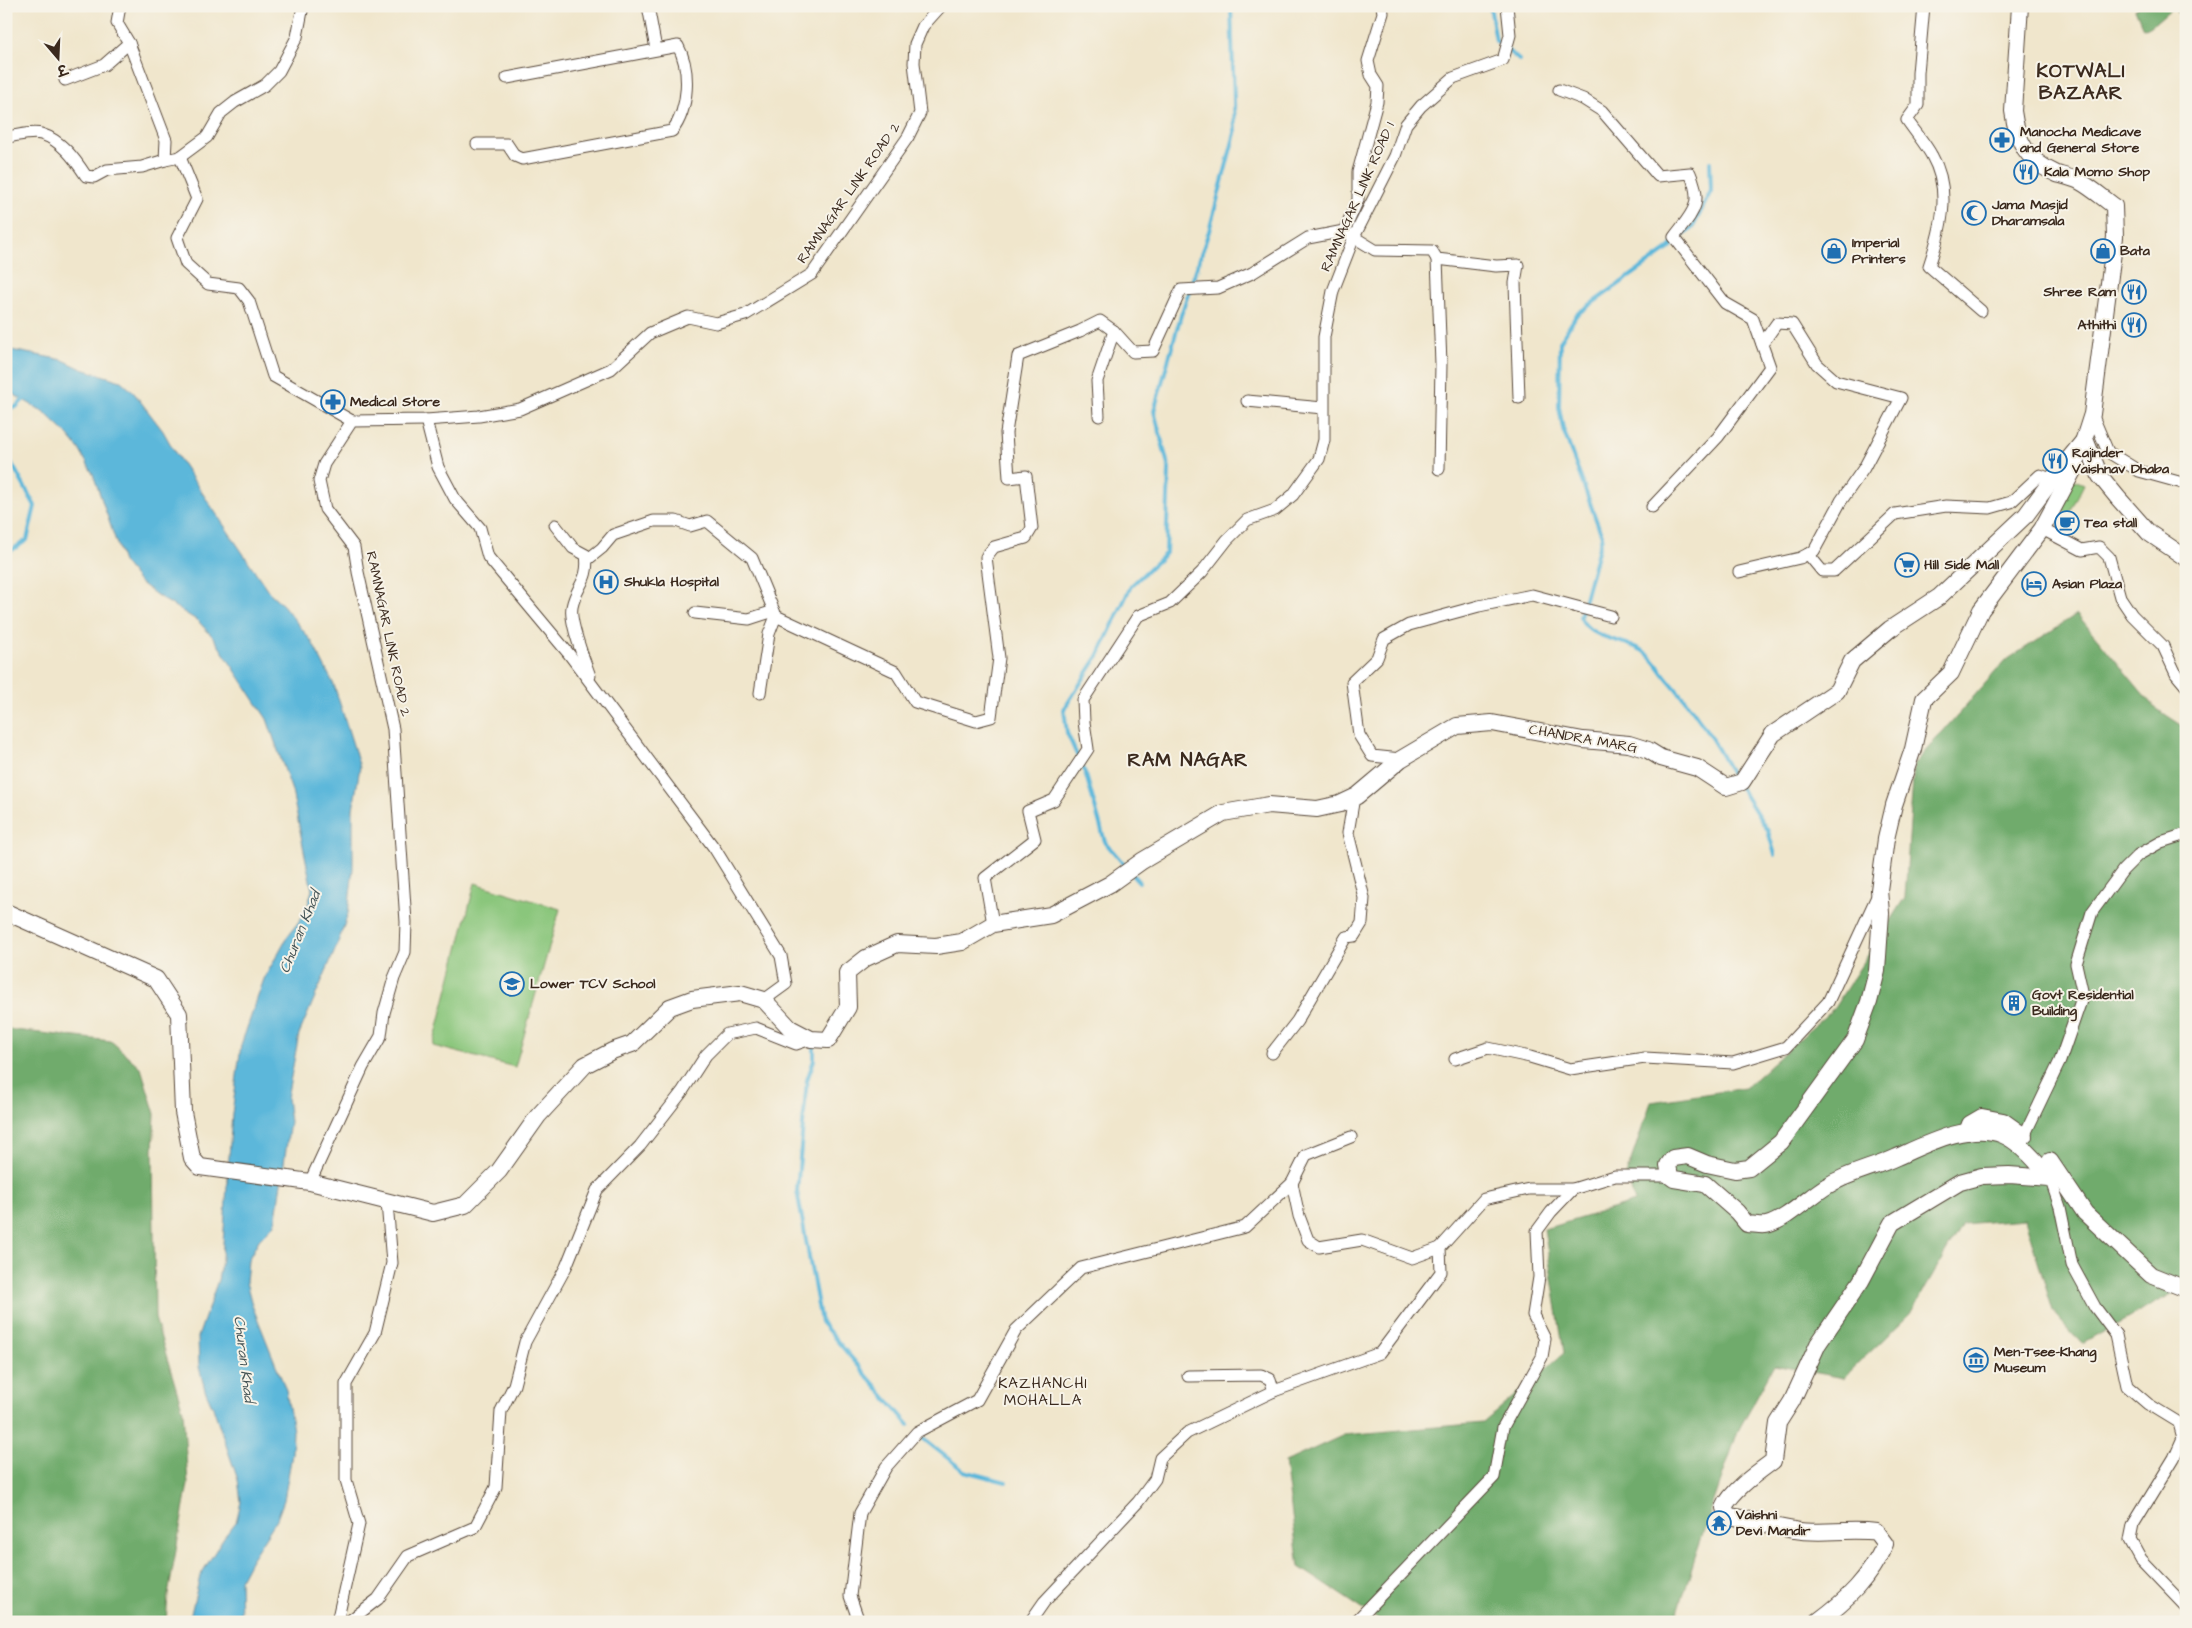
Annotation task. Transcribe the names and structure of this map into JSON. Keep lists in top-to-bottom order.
{
  "streets": {
    "street": ["RAMNAGAR LINK ROAD 2", "RAMNAGAR LINK ROAD 1", "CHANDRA MARG"]
  },
  "crossings": [
    ["RAMNAGAR LINK ROAD 1", "CHANDRA MARG"]
  ],
  "districts": ["KOTWALI BAZAAR", "RAM NAGAR", "KAZHANCHI MOHALLA"],
  "water": ["Churan Khad"],
  "places": {
    "pharmacy": ["Manocha Medicave and General Store", "Medical Store"],
    "restaurant": [
      "Kala Momo Shop",
      "Shree Ram",
      "Athithi",
      "Rajinder Vaishnav Dhaba"
    ],
    "mosque": ["Jama Masjid Dharamsala"],
    "shop": ["Imperial Printers", "Bata"],
    "cafe": ["Tea stall"],
    "supermarket": ["Hill Side Mall"],
    "hospital": ["Shukla Hospital"],
    "hotel": ["Asian Plaza"],
    "school or university": ["Lower TCV School"],
    "building": ["Govt Residential Building"],
    "museum": ["Men-Tsee-Khang Museum"],
    "temple": ["Vaishni Devi Mandir"]
  },
  "north": "bottom"
}
